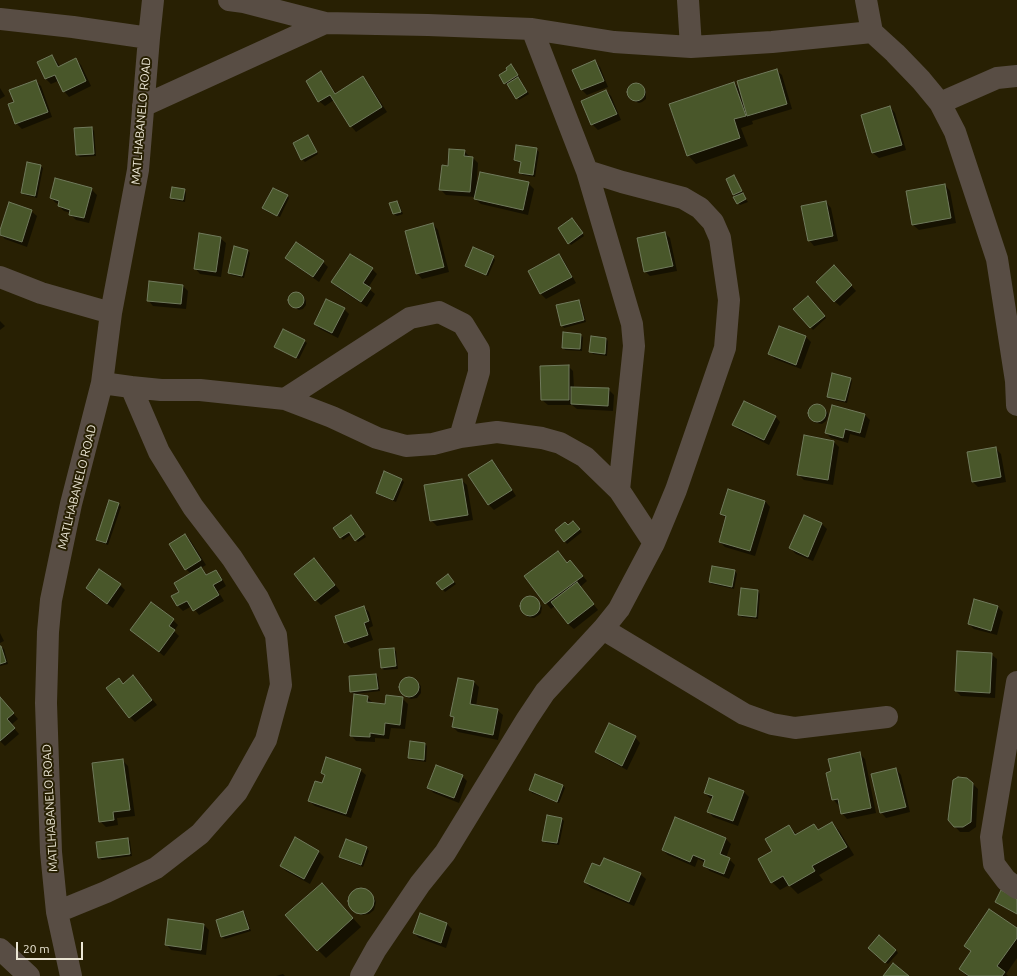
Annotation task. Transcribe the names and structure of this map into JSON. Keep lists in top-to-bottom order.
{
  "streets": {
    "street": ["MATLHABANELO ROAD"]
  },
  "scale_bar": "20 m"
}
